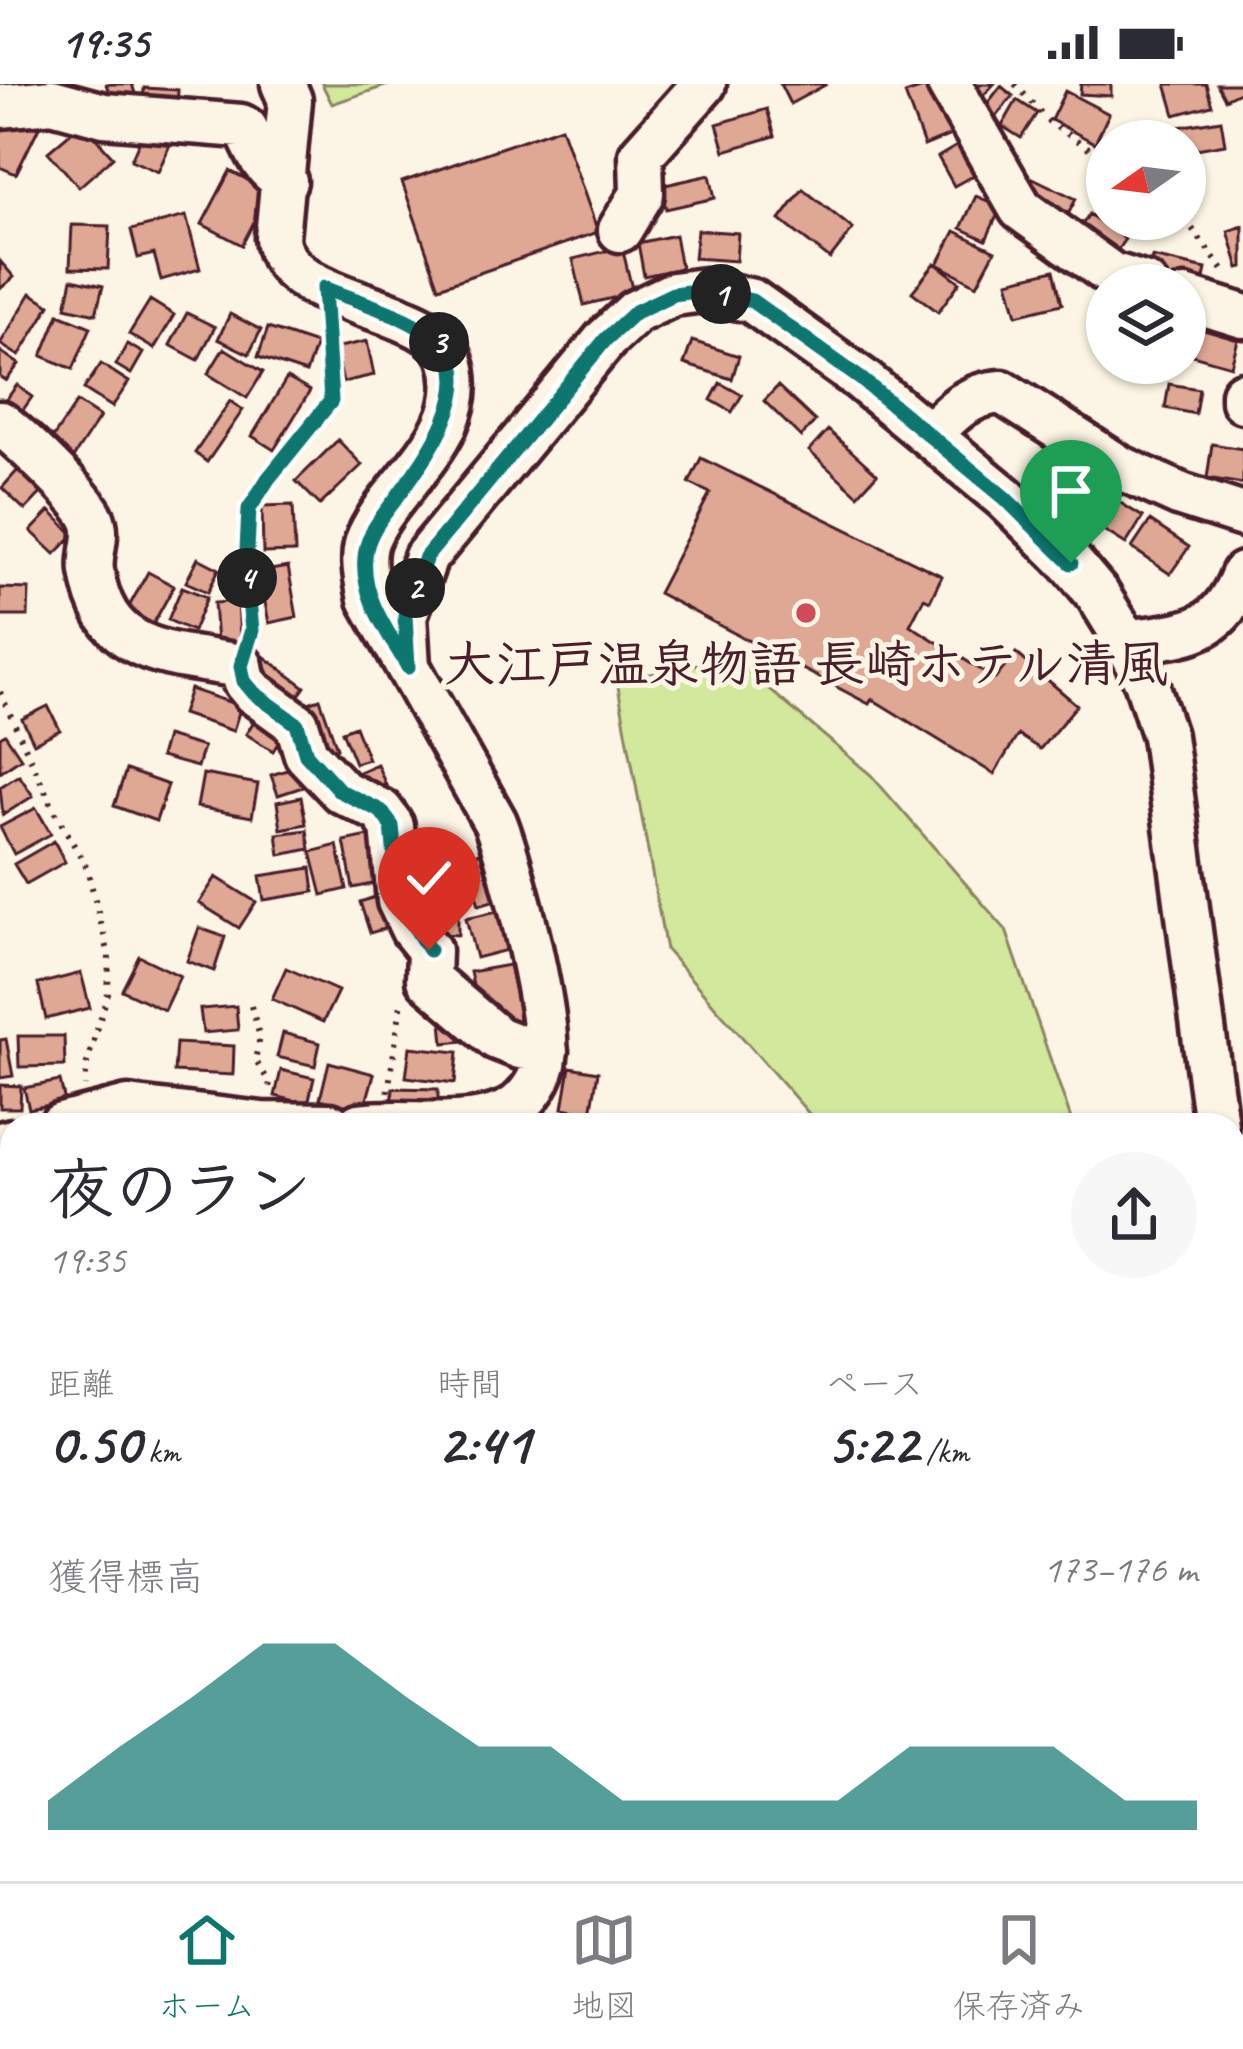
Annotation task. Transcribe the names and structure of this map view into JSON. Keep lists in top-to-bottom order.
{
  "places": ["大江戸温泉物語 長崎ホテル清風"],
  "north": "left",
  "page": {
    "status": "19:35",
    "pins": [
      "1",
      "3",
      "4",
      "2"
    ],
    "heading": ["夜のラン", "19:35"],
    "stats": [
      ["距離", "0.50 km"],
      ["時間", "2:41"],
      ["ペース", "5:22 /km"]
    ],
    "chart": ["獲得標高", "173–176 m"],
    "tabs": ["ホーム", "地図", "保存済み"]
  }
}
